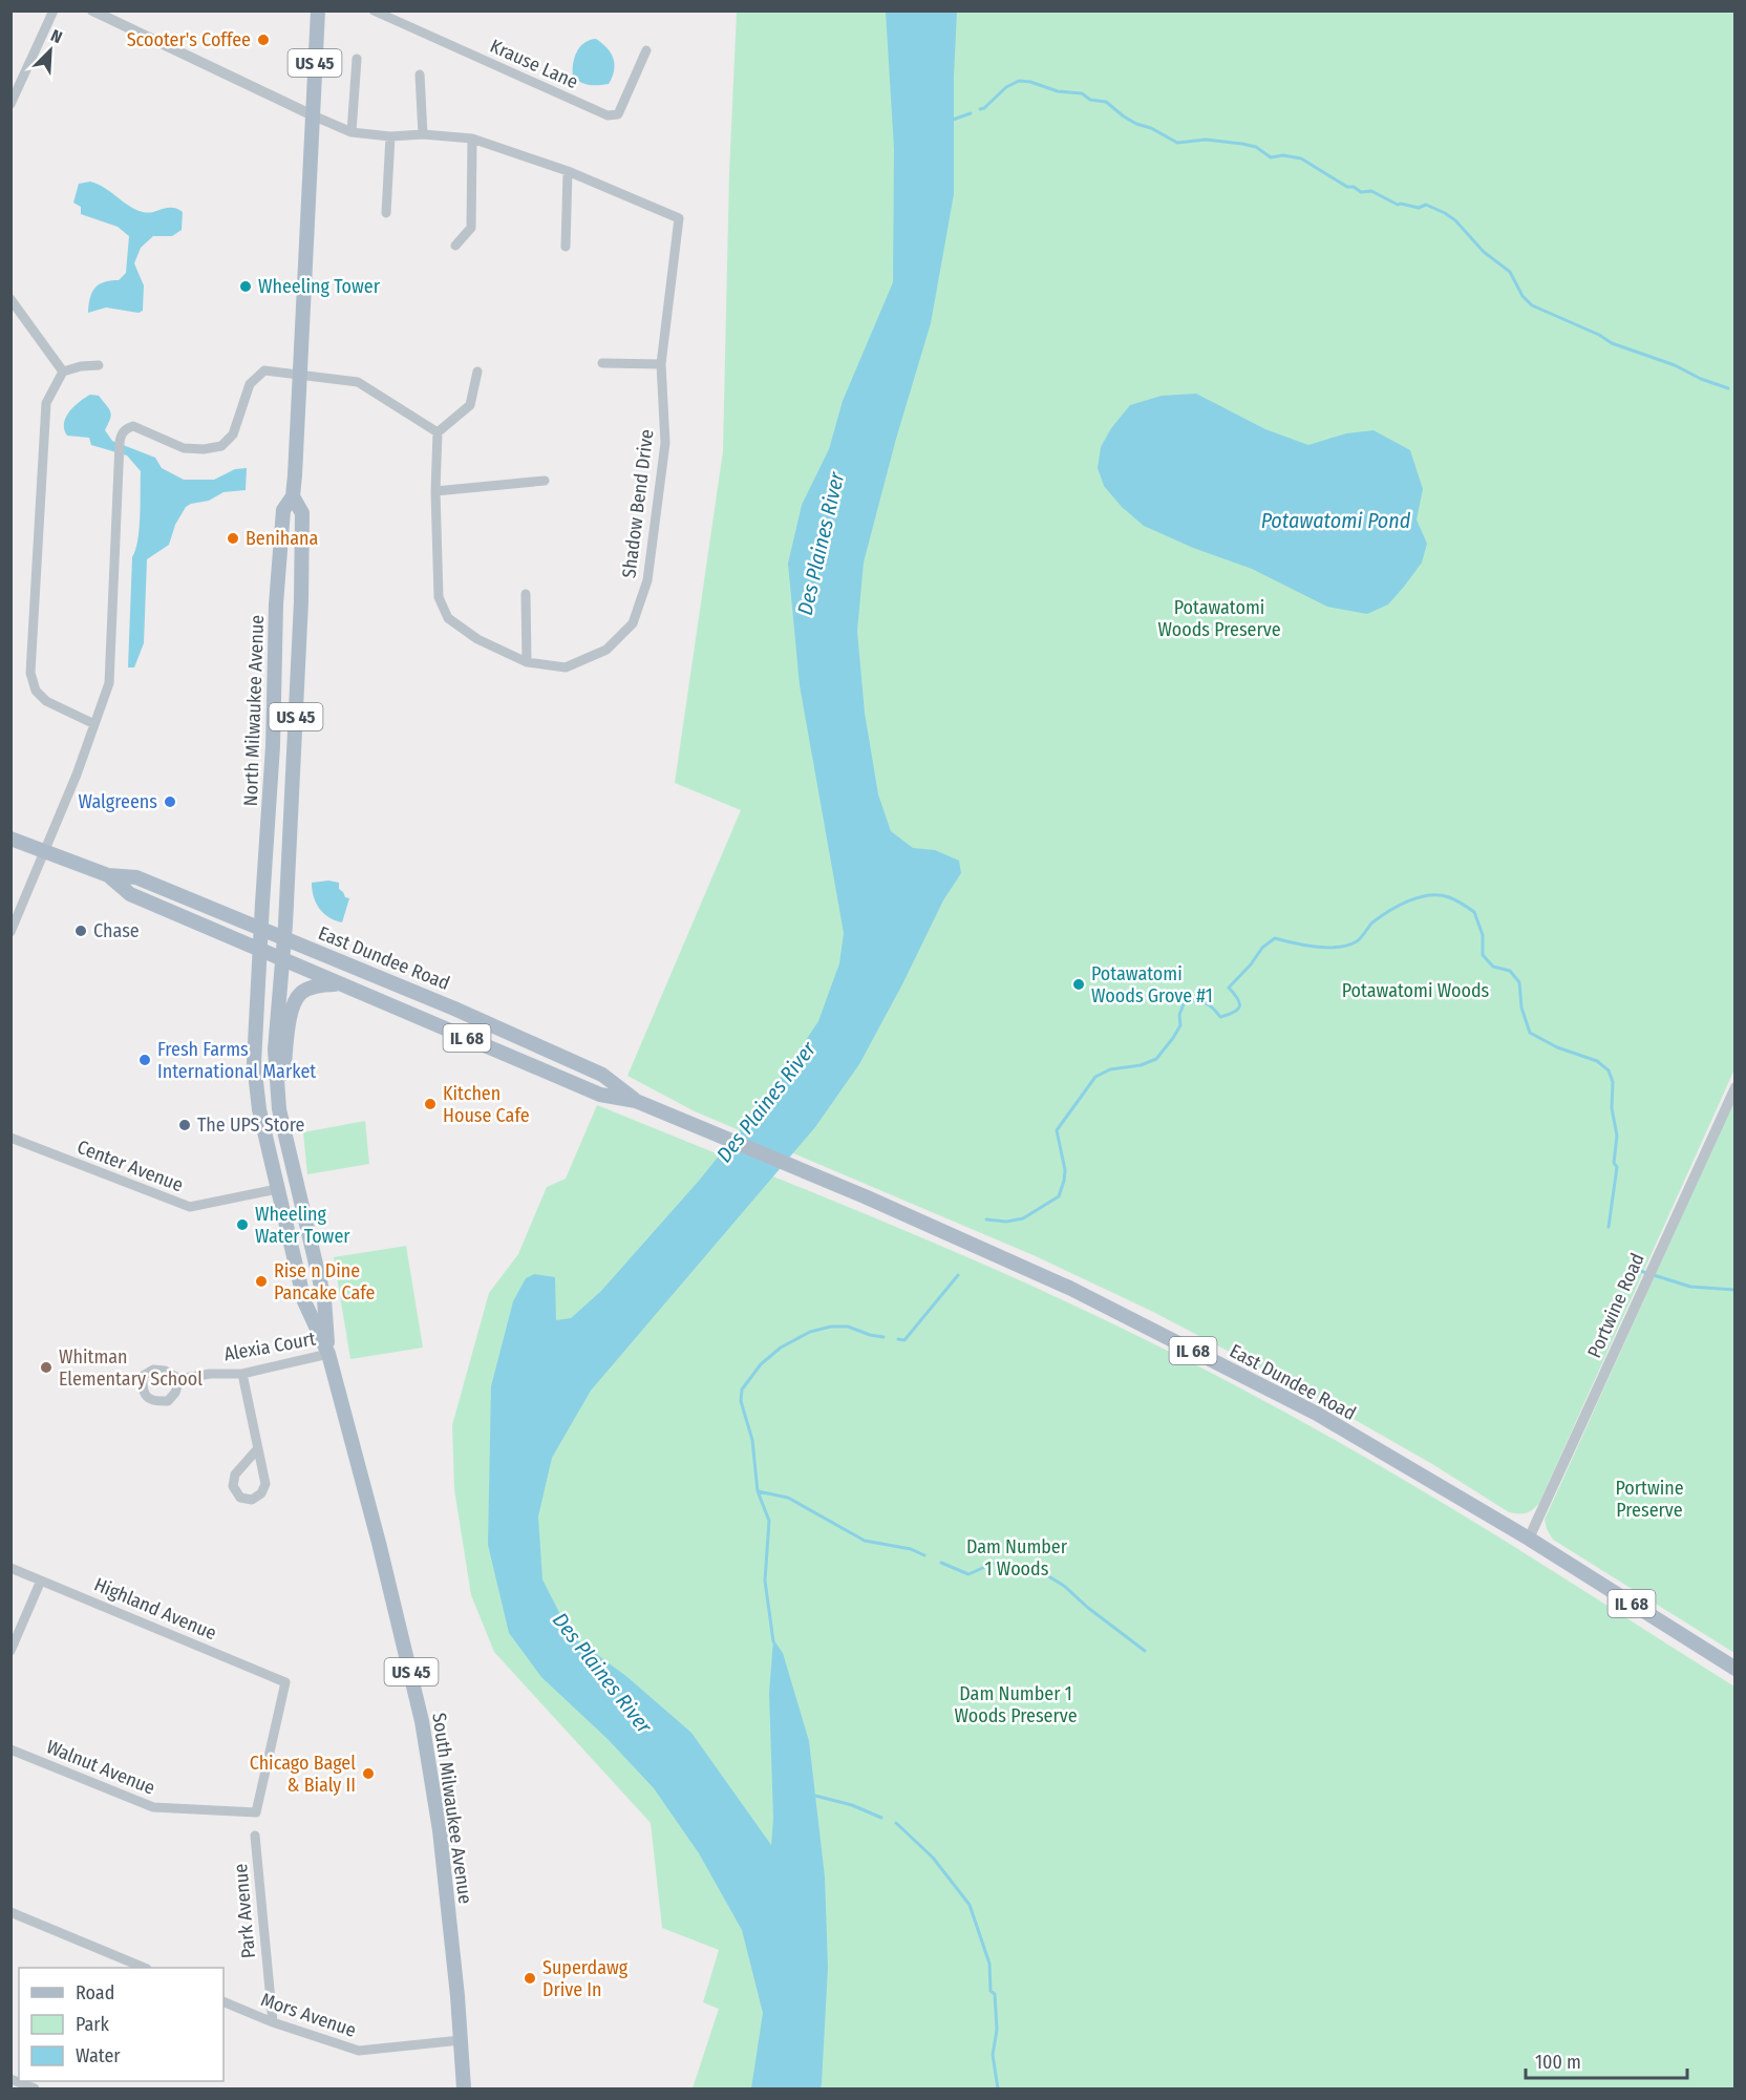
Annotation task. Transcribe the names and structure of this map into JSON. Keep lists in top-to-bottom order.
{
  "streets": {
    "main road": [
      "US 45",
      "North Milwaukee Avenue",
      "East Dundee Road",
      "IL 68",
      "South Milwaukee Avenue"
    ],
    "street": [
      "Krause Lane",
      "Shadow Bend Drive",
      "Center Avenue",
      "Portwine Road",
      "Alexia Court",
      "Highland Avenue",
      "Walnut Avenue",
      "Park Avenue",
      "Mors Avenue"
    ]
  },
  "crossings": [
    ["Shadow Bend Drive", "North Milwaukee Avenue"],
    ["North Milwaukee Avenue", "East Dundee Road"],
    ["North Milwaukee Avenue", "South Milwaukee Avenue"],
    ["East Dundee Road", "Portwine Road"],
    ["East Dundee Road", "South Milwaukee Avenue"],
    ["Center Avenue", "South Milwaukee Avenue"],
    ["Alexia Court", "South Milwaukee Avenue"],
    ["Highland Avenue", "Walnut Avenue"],
    ["South Milwaukee Avenue", "Mors Avenue"],
    ["Park Avenue", "Mors Avenue"]
  ],
  "water": ["Potawatomi Pond", "Des Plaines River"],
  "parks": [
    "Potawatomi Woods Preserve",
    "Potawatomi Woods",
    "Portwine Preserve",
    "Dam Number 1 Woods",
    "Dam Number 1 Woods Preserve"
  ],
  "places": [
    "Scooter's Coffee",
    "Wheeling Tower",
    "Benihana",
    "Walgreens",
    "Chase",
    "Potawatomi Woods Grove #1",
    "Fresh Farms International Market",
    "Kitchen House Cafe",
    "The UPS Store",
    "Wheeling Water Tower",
    "Rise n Dine Pancake Cafe",
    "Whitman Elementary School",
    "Chicago Bagel & Bialy II",
    "Superdawg Drive In"
  ],
  "legend": ["Road", "Park", "Water"],
  "scale_bar": "100 m",
  "north": "top right"
}
